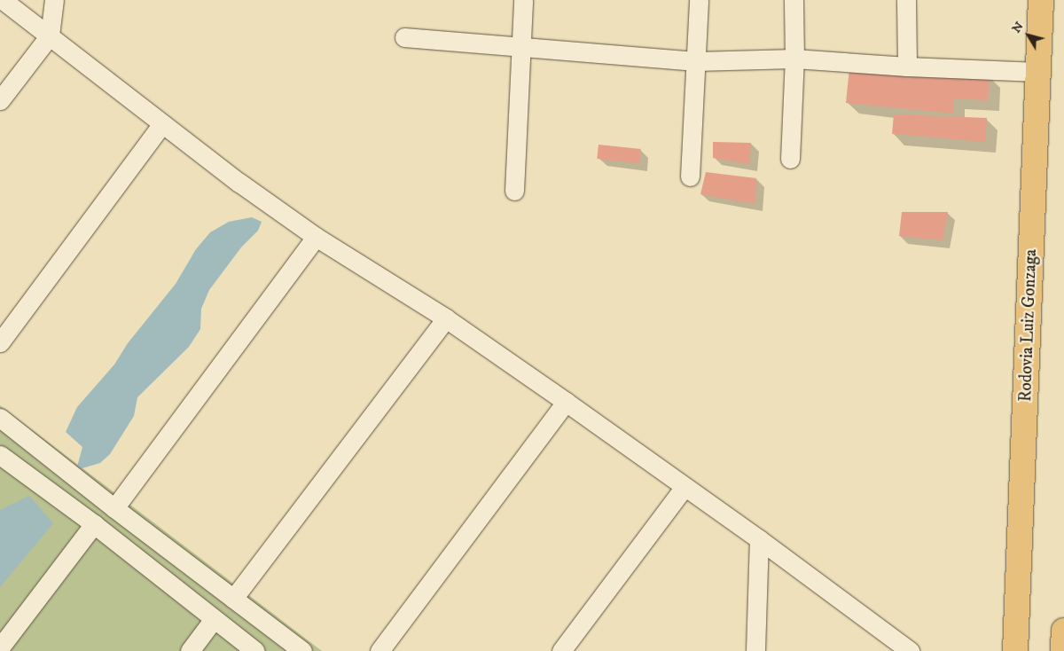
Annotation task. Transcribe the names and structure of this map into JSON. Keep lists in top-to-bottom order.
{
  "streets": {
    "highway": ["Rodovia Luiz Gonzaga"]
  },
  "north": "top left"
}
